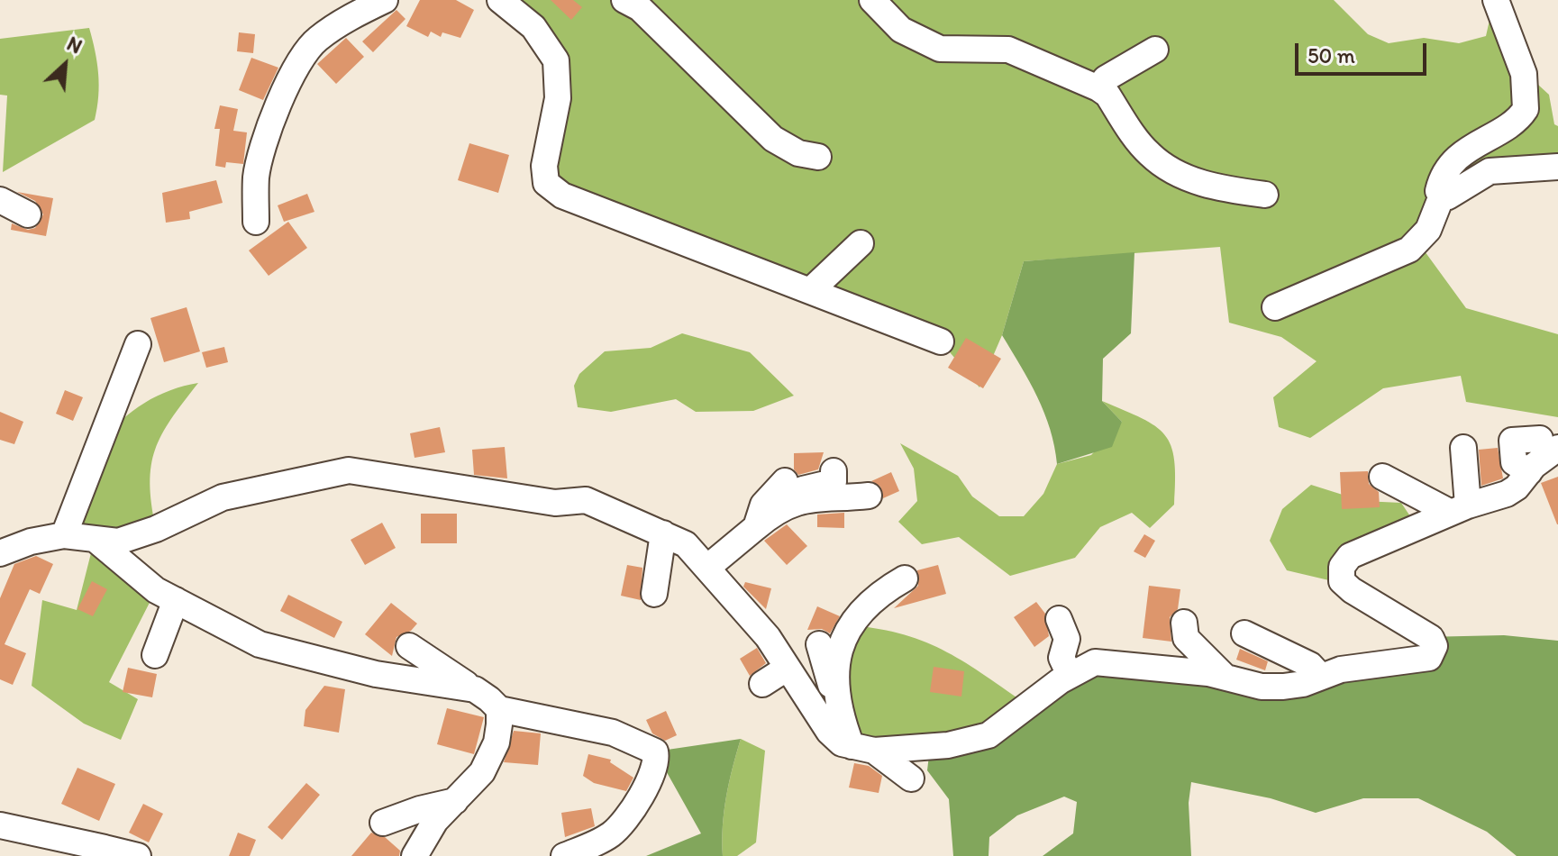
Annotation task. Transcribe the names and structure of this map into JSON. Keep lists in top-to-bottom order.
{
  "scale_bar": "50 m",
  "north": "top right"
}
